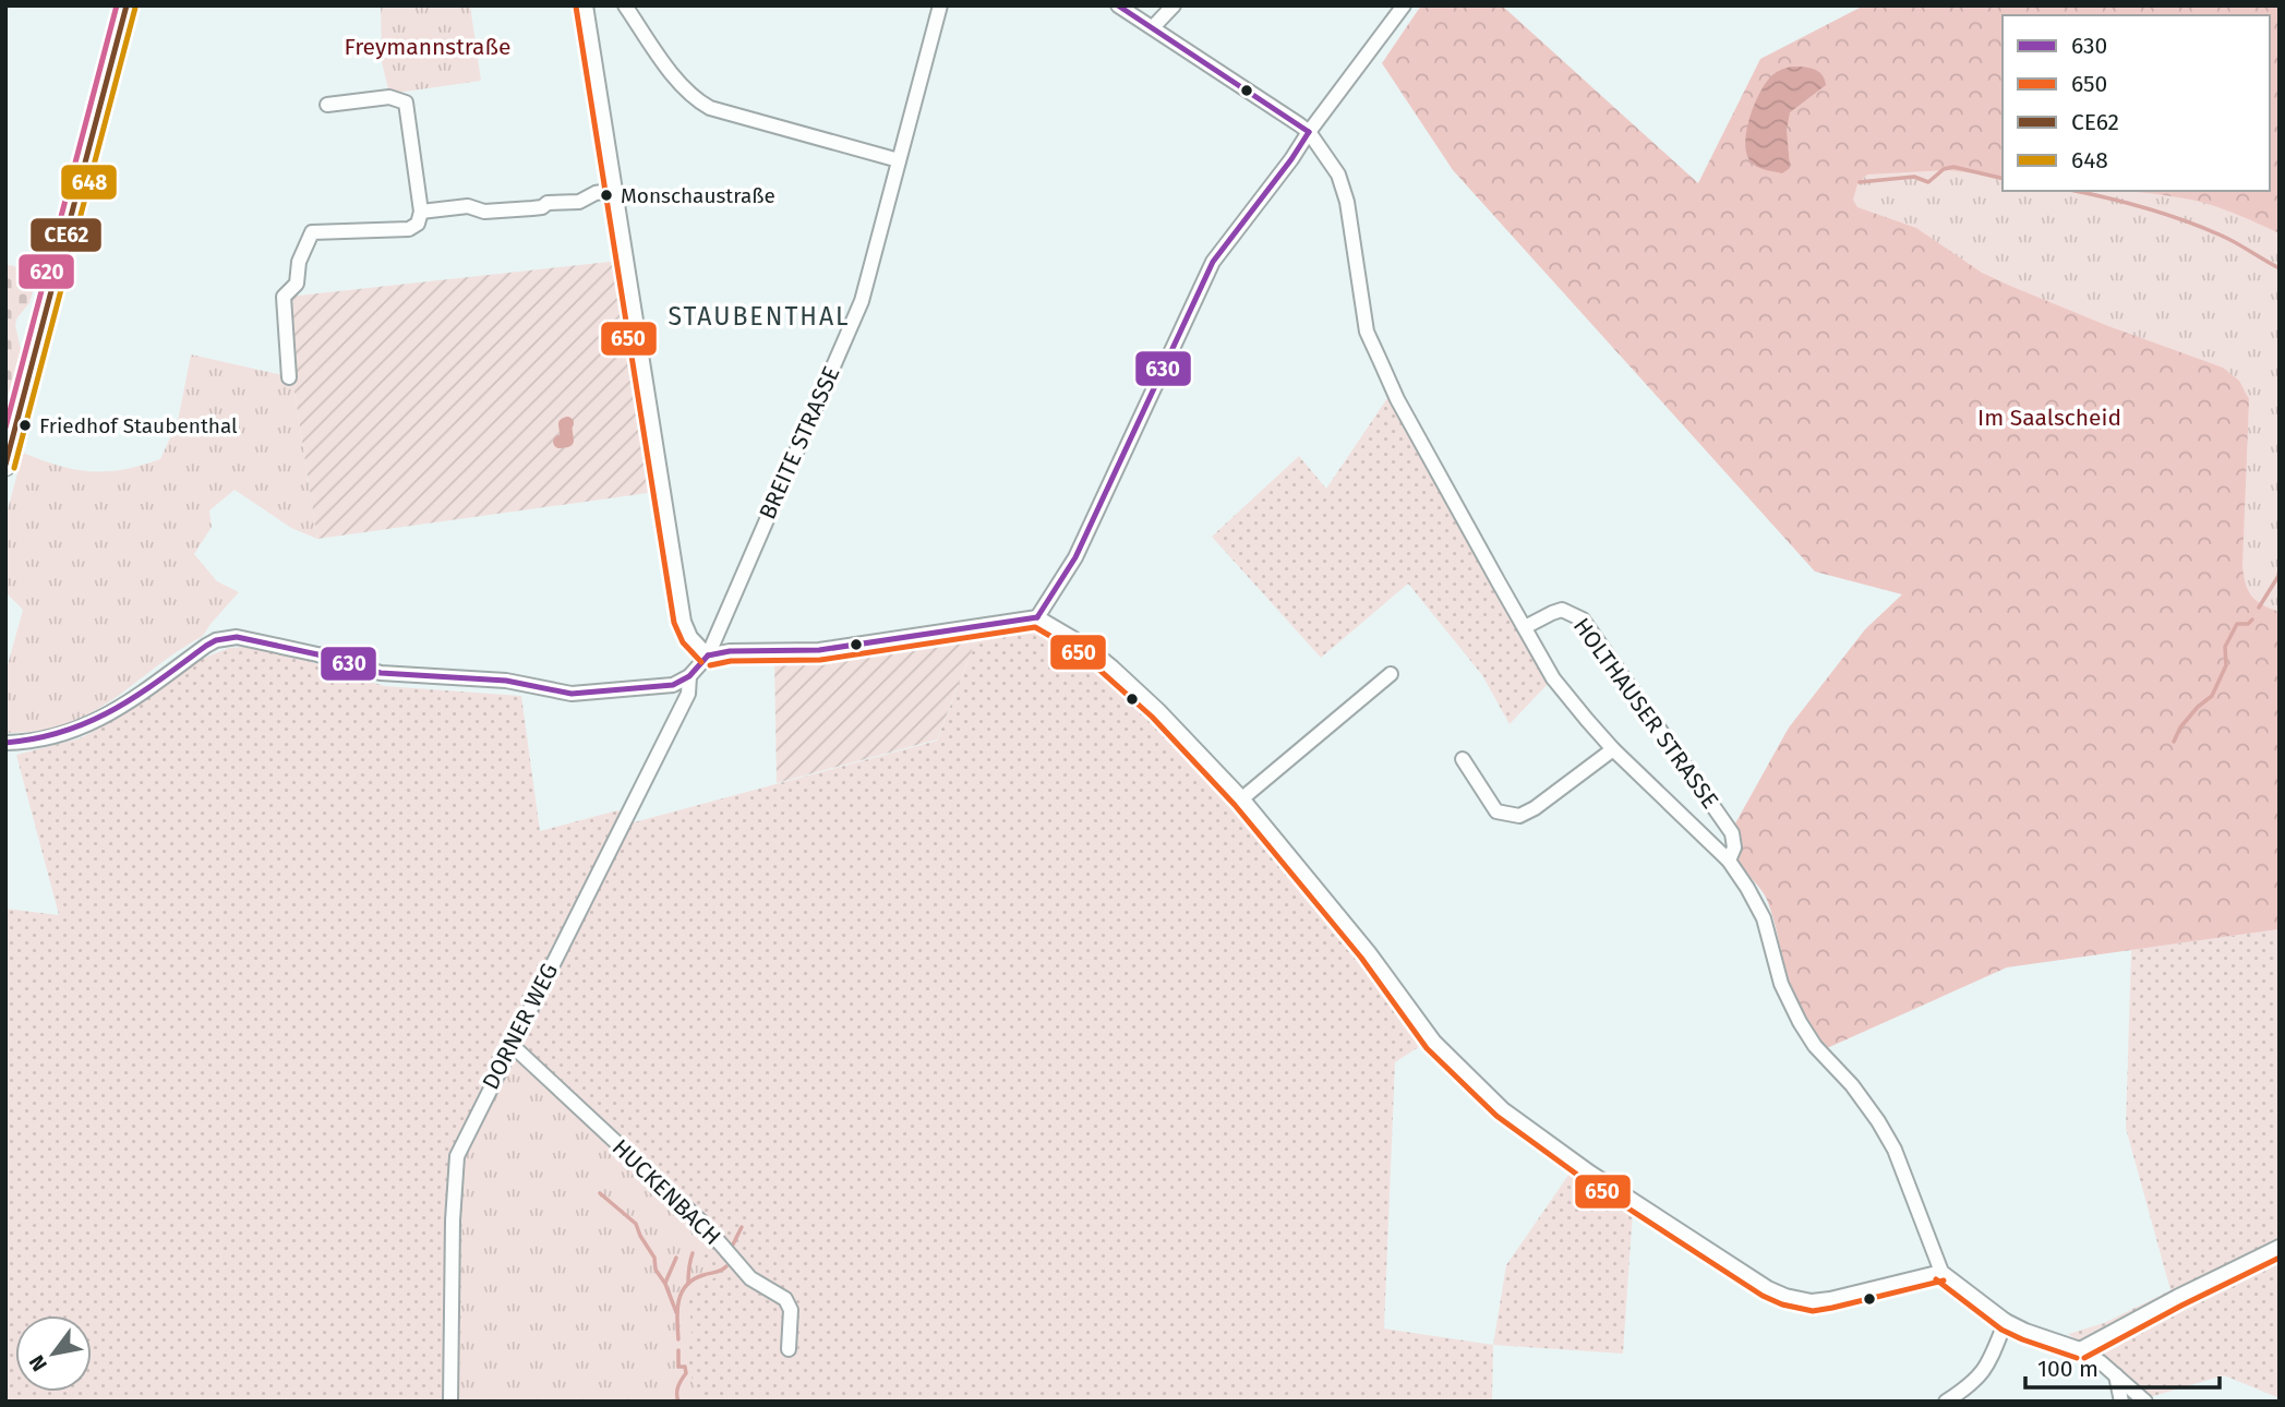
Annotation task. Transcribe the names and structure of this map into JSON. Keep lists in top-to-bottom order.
{
  "streets": {
    "street": [
      "BREITE STRASSE",
      "HOLTHAUSER STRASSE",
      "DORNER WEG",
      "HUCKENBACH"
    ]
  },
  "crossings": [
    ["BREITE STRASSE", "DORNER WEG"],
    ["DORNER WEG", "HUCKENBACH"]
  ],
  "districts": ["STAUBENTHAL"],
  "parks": ["Freymannstraße", "Im Saalscheid"],
  "places": ["Monschaustraße", "Friedhof Staubenthal"],
  "lines": [
    "transit line 630",
    "transit line CE62",
    "transit line 620",
    "transit line 650",
    "transit line 648"
  ],
  "legend": [
    "630",
    "650",
    "CE62",
    "648"
  ],
  "scale_bar": "100 m",
  "north": "bottom left"
}
